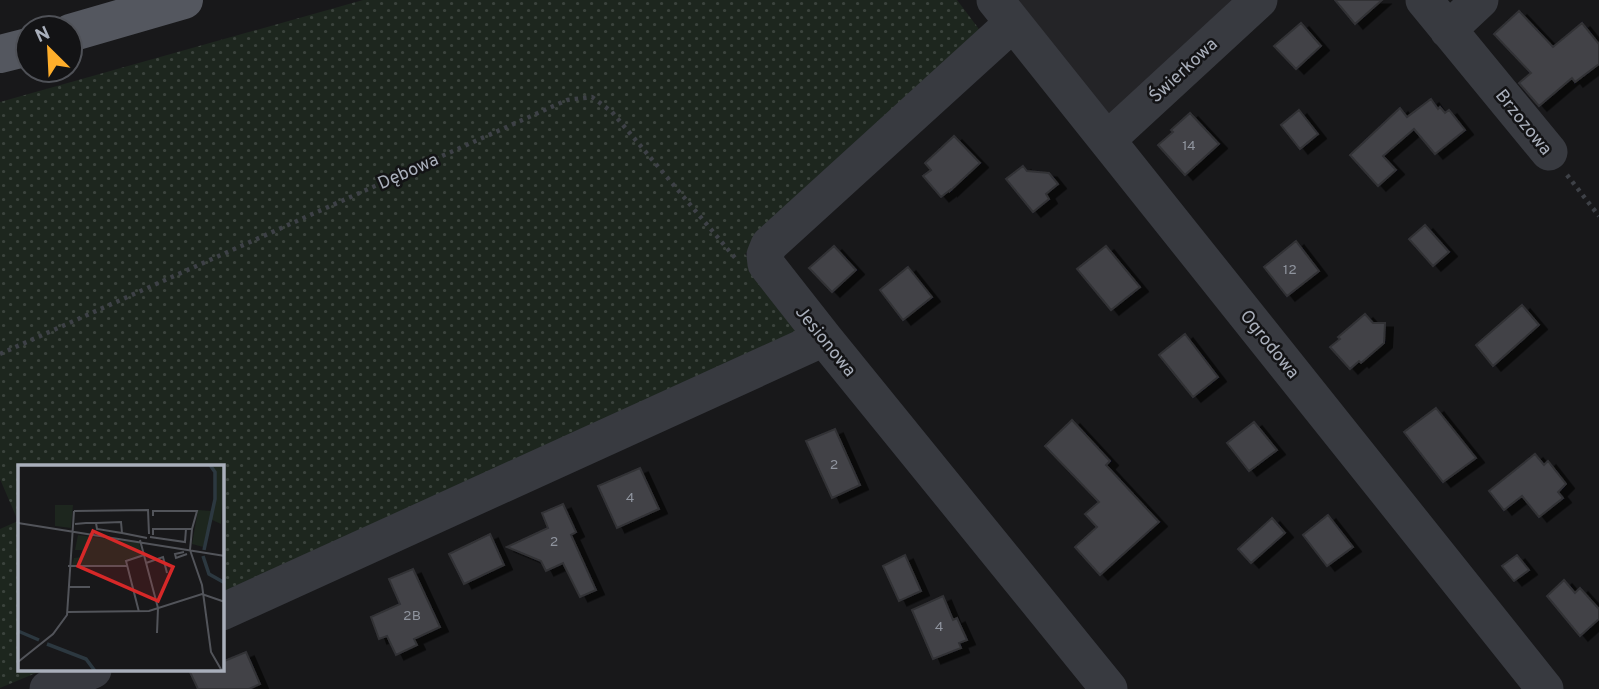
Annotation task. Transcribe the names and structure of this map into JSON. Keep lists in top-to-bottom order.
{
  "streets": {
    "street": [
      "Świerkowa",
      "Brzozowa",
      "Jesionowa",
      "Ogrodowa"
    ],
    "path": ["Dębowa"]
  },
  "crossings": [
    ["Świerkowa", "Ogrodowa"],
    ["Dębowa", "Jesionowa"]
  ],
  "house_numbers": [
    "14",
    "12",
    "2",
    "4",
    "2",
    "2B",
    "4"
  ],
  "north": "top left"
}
